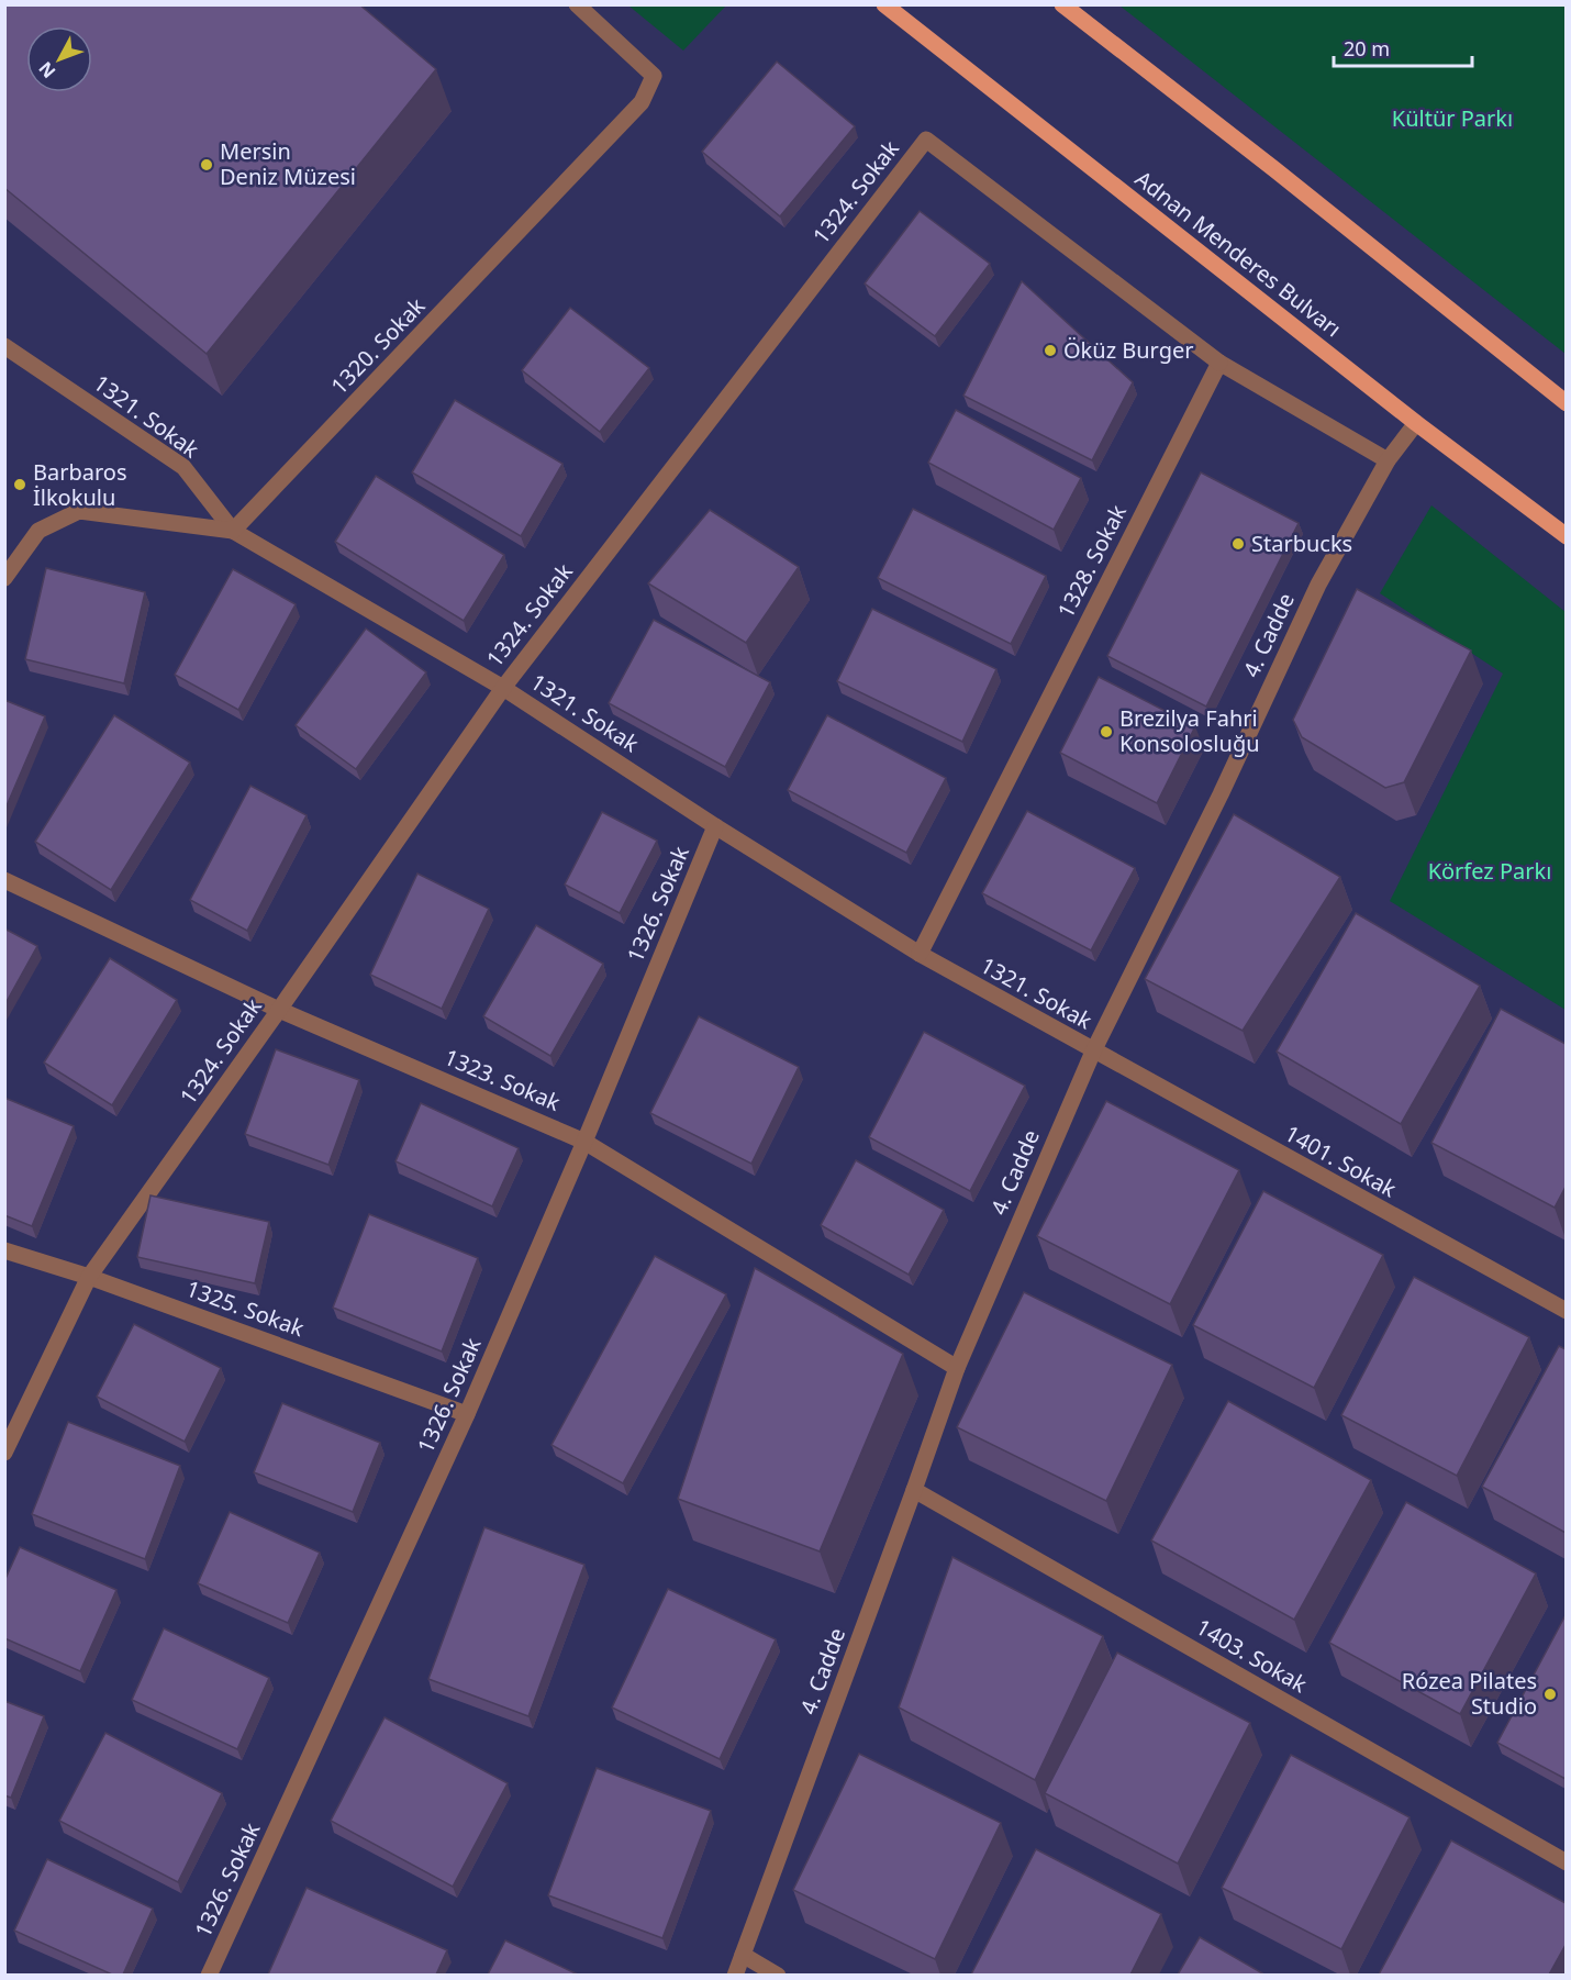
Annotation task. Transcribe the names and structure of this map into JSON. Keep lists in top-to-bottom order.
{
  "streets": {
    "main road": ["Adnan Menderes Bulvarı"],
    "street": [
      "1324. Sokak",
      "1320. Sokak",
      "1321. Sokak",
      "1328. Sokak",
      "4. Cadde",
      "1326. Sokak",
      "1323. Sokak",
      "1401. Sokak",
      "1325. Sokak",
      "1403. Sokak"
    ]
  },
  "crossings": [
    ["1324. Sokak", "1321. Sokak"],
    ["1324. Sokak", "1328. Sokak"],
    ["1324. Sokak", "1323. Sokak"],
    ["1324. Sokak", "1325. Sokak"],
    ["Adnan Menderes Bulvarı", "4. Cadde"],
    ["1320. Sokak", "1321. Sokak"],
    ["1321. Sokak", "1328. Sokak"],
    ["1321. Sokak", "4. Cadde"],
    ["1321. Sokak", "1326. Sokak"],
    ["1321. Sokak", "1401. Sokak"],
    ["4. Cadde", "1323. Sokak"],
    ["4. Cadde", "1401. Sokak"],
    ["4. Cadde", "1403. Sokak"],
    ["1326. Sokak", "1323. Sokak"],
    ["1326. Sokak", "1325. Sokak"]
  ],
  "parks": ["Kültür Parkı", "Körfez Parkı"],
  "places": [
    "Mersin Deniz Müzesi",
    "Öküz Burger",
    "Barbaros İlkokulu",
    "Starbucks",
    "Brezilya Fahri Konsolosluğu",
    "Rózea Pilates Studio"
  ],
  "scale_bar": "20 m",
  "north": "bottom left"
}
